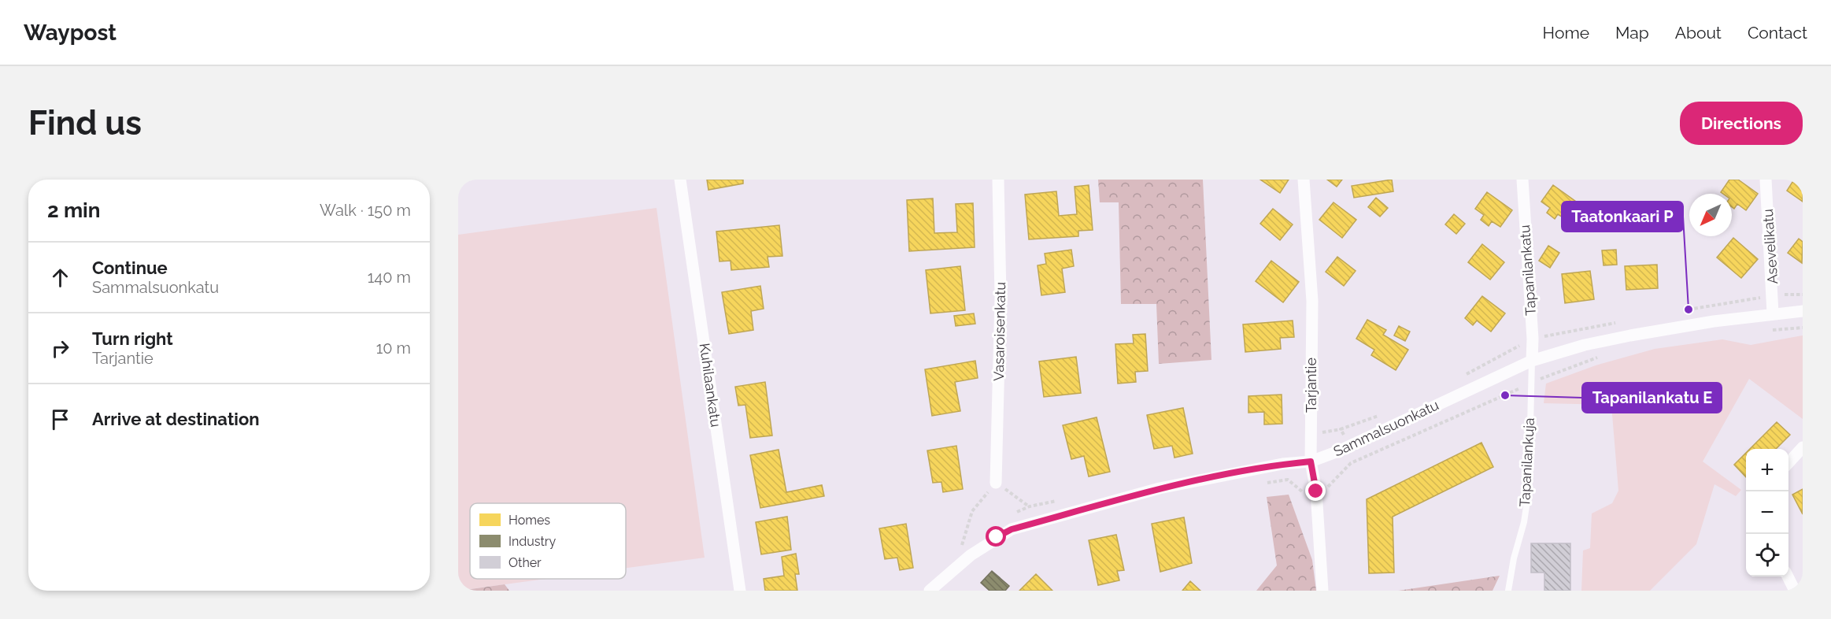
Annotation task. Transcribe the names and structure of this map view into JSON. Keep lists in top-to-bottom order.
{
  "streets": {
    "street": [
      "Asevelikatu",
      "Tapanilankatu",
      "Vasaroisenkatu",
      "Kuhilaankatu",
      "Tarjantie",
      "Sammalsuonkatu"
    ],
    "lane": ["Tapanilankuja"]
  },
  "crossings": [
    ["Asevelikatu", "Sammalsuonkatu"],
    ["Tapanilankatu", "Sammalsuonkatu"],
    ["Tapanilankatu", "Tapanilankuja"],
    ["Tarjantie", "Sammalsuonkatu"],
    ["Sammalsuonkatu", "Tapanilankuja"]
  ],
  "places": ["Taatonkaari P", "Tapanilankatu E"],
  "legend": ["Homes", "Industry", "Other"],
  "north": "bottom left",
  "page": {
    "header": "Waypost",
    "nav": [
      "Home",
      "Map",
      "About",
      "Contact"
    ],
    "buttons": "Directions",
    "title": "Find us",
    "heading": ["2 min", "Walk · 150 m"],
    "list": [
      ["Continue", "Sammalsuonkatu", "140 m"],
      ["Turn right", "Tarjantie", "10 m"],
      "Arrive at destination"
    ],
    "map_buttons": ["+", "−"]
  }
}
